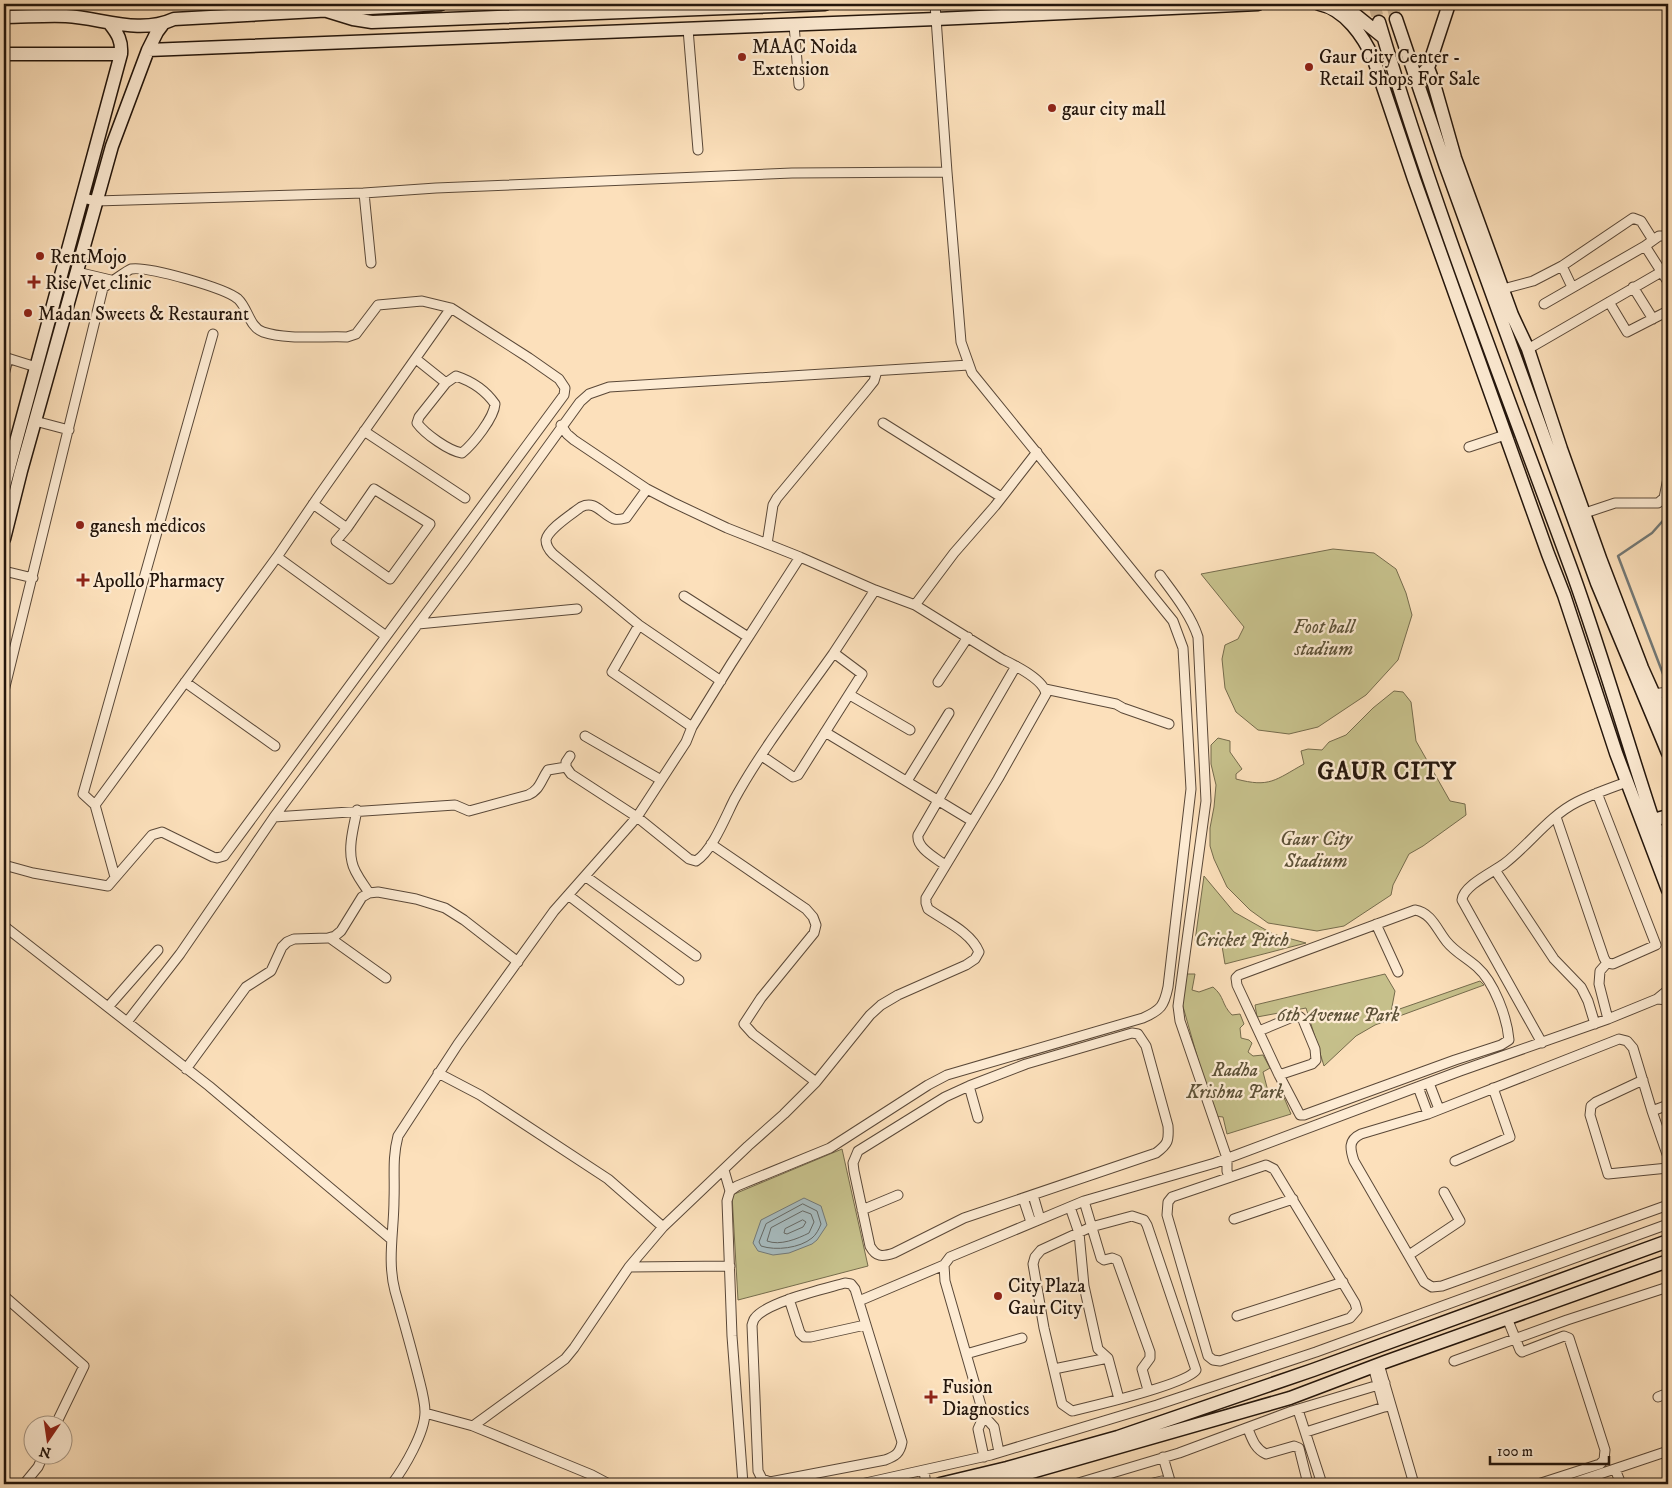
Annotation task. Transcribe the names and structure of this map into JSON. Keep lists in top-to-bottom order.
{
  "districts": ["GAUR CITY"],
  "parks": [
    "Foot ball stadium",
    "Gaur City Stadium",
    "Cricket Pitch",
    "6th Avenue Park",
    "Radha Krishna Park"
  ],
  "places": {
    "other": [
      "MAAC Noida Extension",
      "Gaur City Center - Retail Shops For Sale",
      "gaur city mall",
      "RentMojo",
      "Madan Sweets & Restaurant",
      "ganesh medicos",
      "City Plaza Gaur City"
    ],
    "health": ["Rise Vet clinic", "Apollo Pharmacy", "Fusion Diagnostics"]
  },
  "scale_bar": "100 m",
  "north": "bottom"
}
